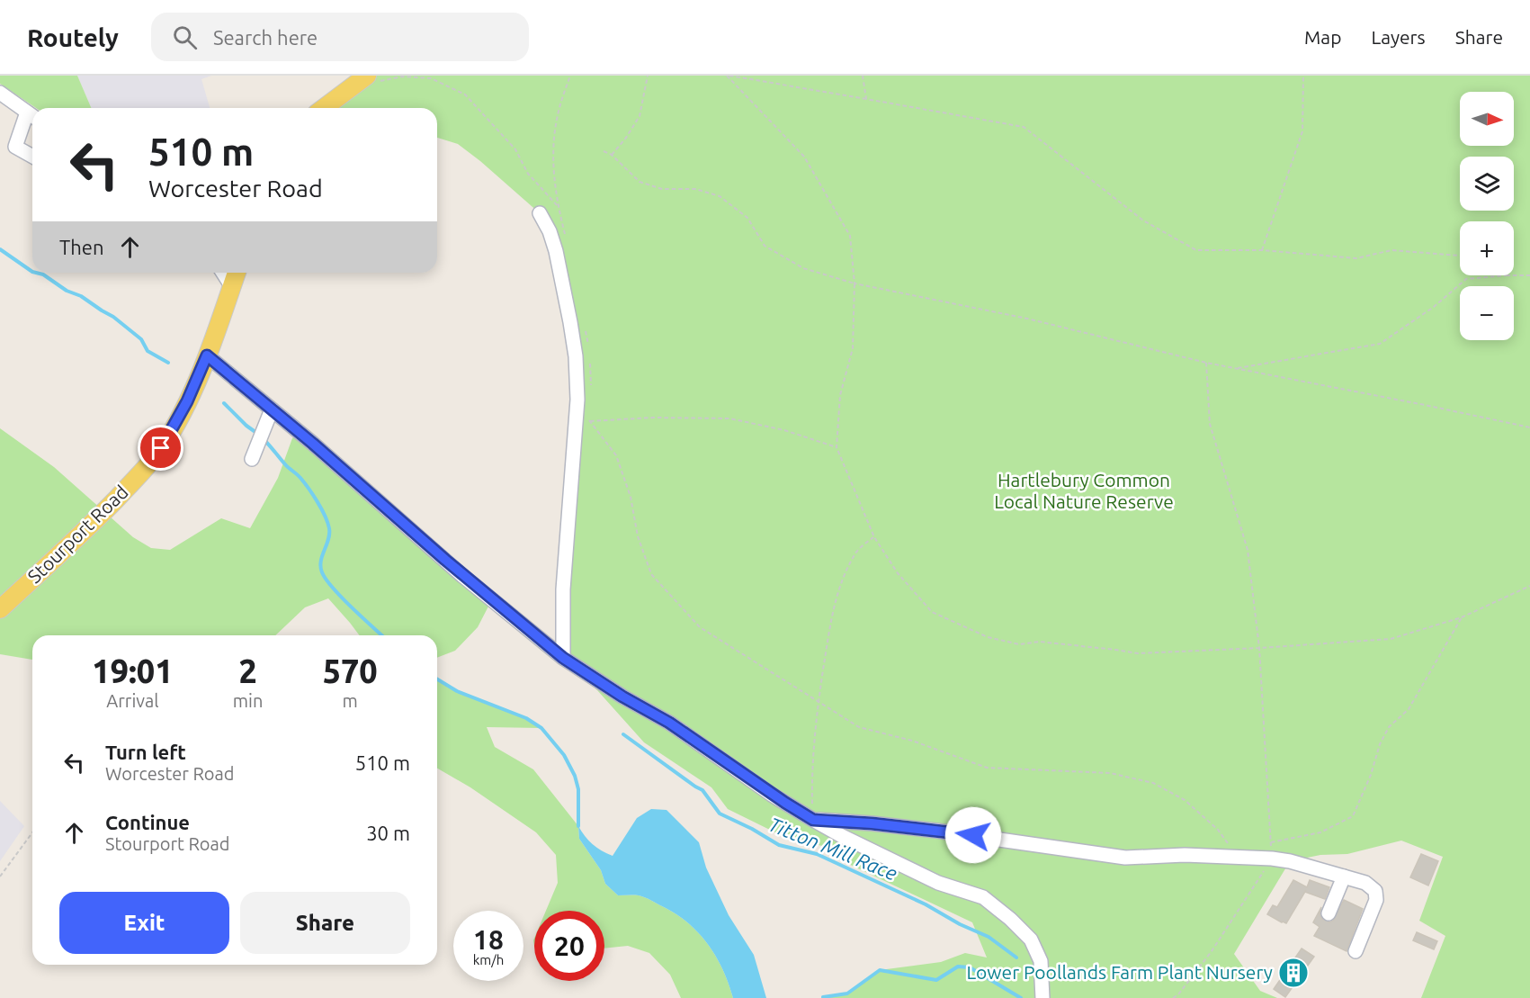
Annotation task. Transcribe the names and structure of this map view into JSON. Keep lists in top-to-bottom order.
{
  "streets": {
    "main road": ["Stourport Road"]
  },
  "water": ["Titton Mill Race"],
  "parks": ["Hartlebury Common Local Nature Reserve"],
  "places": {
    "building": ["Lower Poollands Farm Plant Nursery"]
  },
  "north": "right",
  "page": {
    "header": "Routely",
    "search": "Search here",
    "nav": ["Map", "Layers", "Share"],
    "map_buttons": ["+", "−"],
    "turn": ["510 m", "Worcester Road"],
    "then": "Then",
    "eta": [
      "19:01",
      "Arrival",
      "2",
      "min",
      "570",
      "m"
    ],
    "list": [
      {
        "name": "Turn left",
        "note": "Worcester Road",
        "value": "510 m"
      },
      {
        "name": "Continue",
        "note": "Stourport Road",
        "value": "30 m"
      }
    ],
    "buttons": ["Exit", "Share"],
    "speed": "18 km/h",
    "limit": "20"
  }
}
